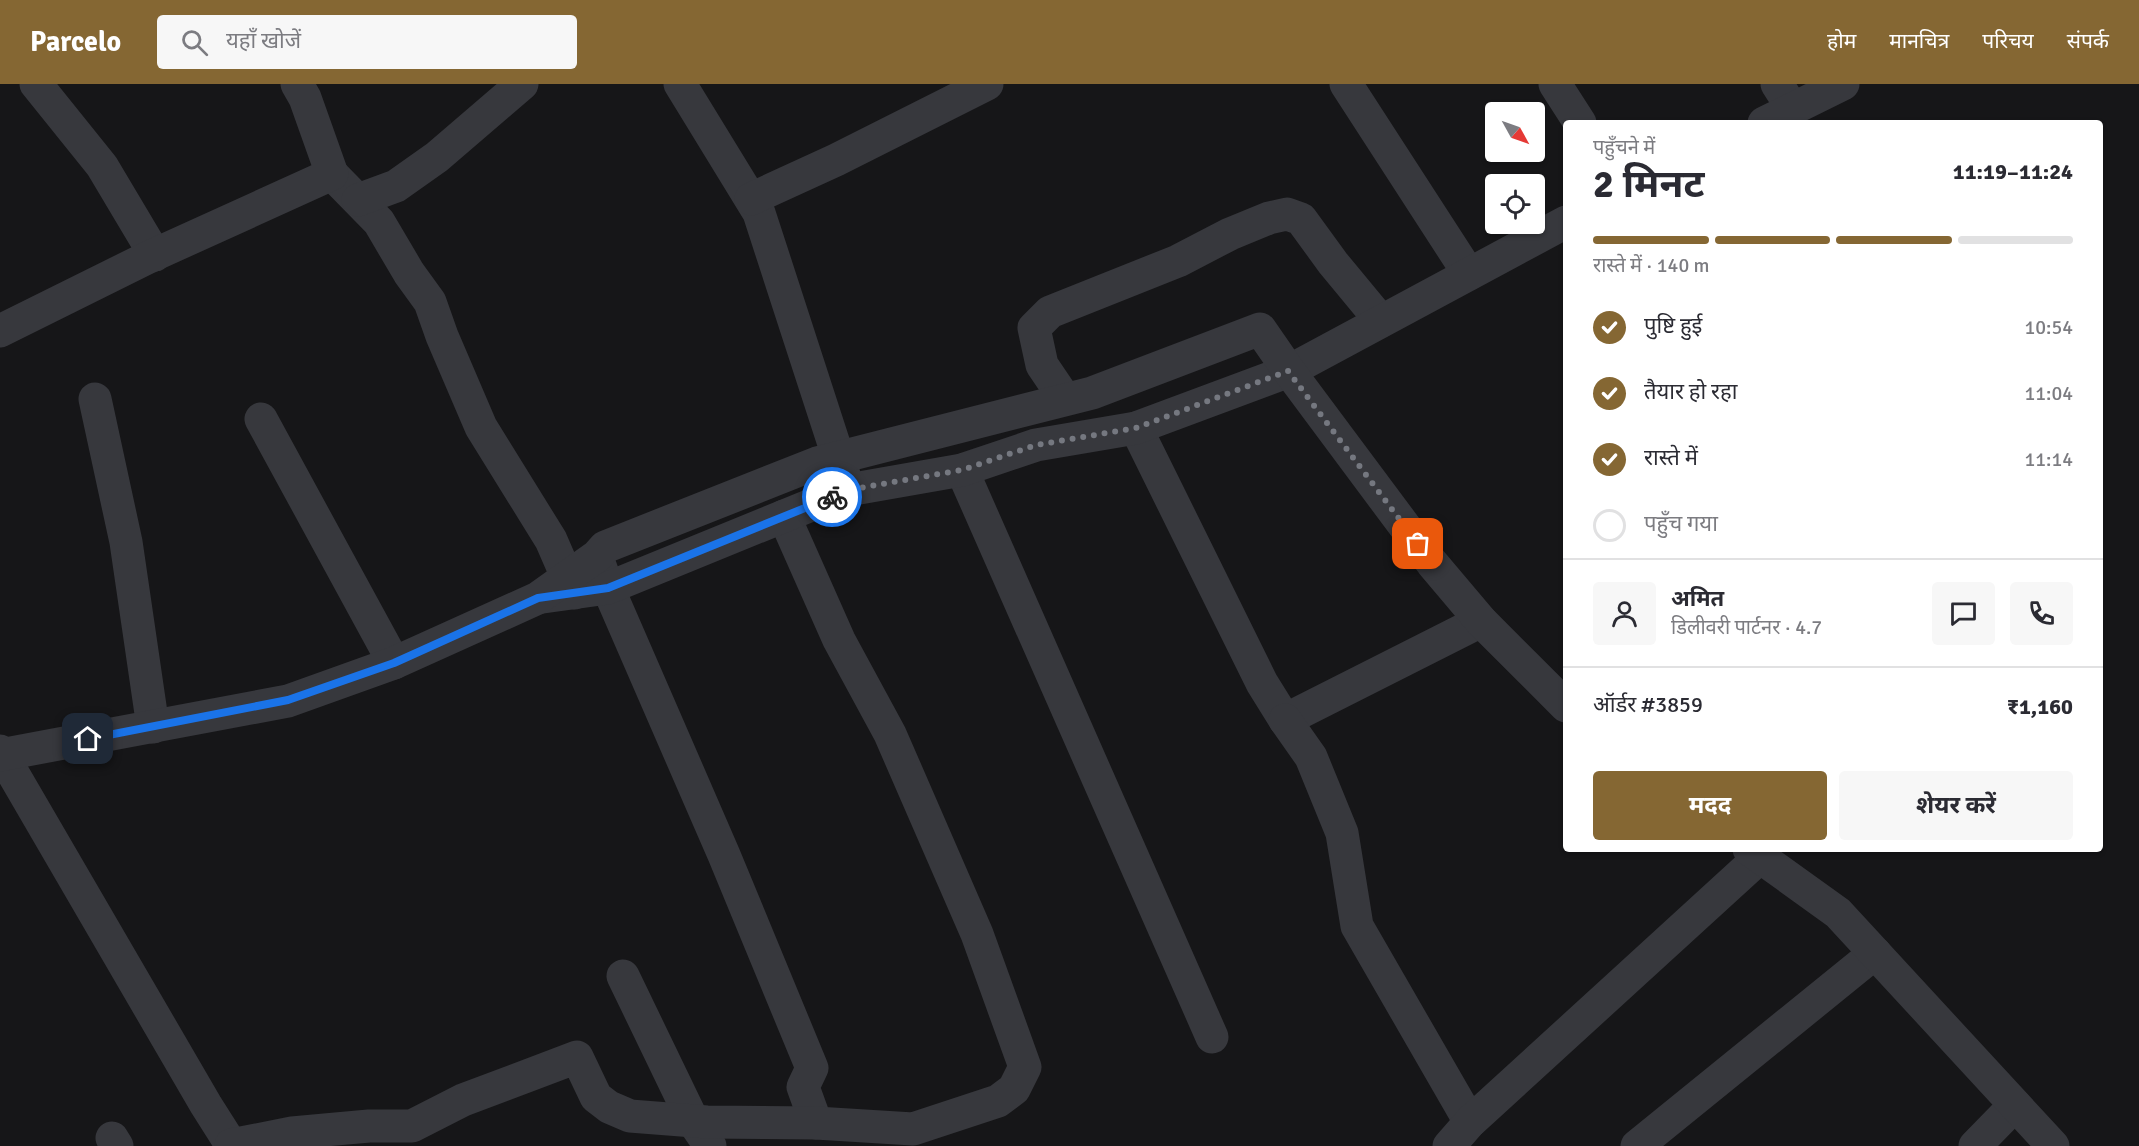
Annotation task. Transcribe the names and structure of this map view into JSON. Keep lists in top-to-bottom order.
{
  "north": "bottom right",
  "page": {
    "header": "Parcelo",
    "search": "यहाँ खोजें",
    "nav": [
      "होम",
      "मानचित्र",
      "परिचय",
      "संपर्क"
    ],
    "heading": ["2 मिनट", "पहुँचने में", "11:19–11:24"],
    "panel": [
      "अमित",
      "डिलीवरी पार्टनर · 4.7",
      "ऑर्डर #3859",
      "₹1,160"
    ],
    "bar": "रास्ते में · 140 m",
    "list": [
      ["पुष्टि हुई", "10:54"],
      ["तैयार हो रहा", "11:04"],
      ["रास्ते में", "11:14"],
      "पहुँच गया"
    ],
    "buttons": ["मदद", "शेयर करें"]
  }
}
